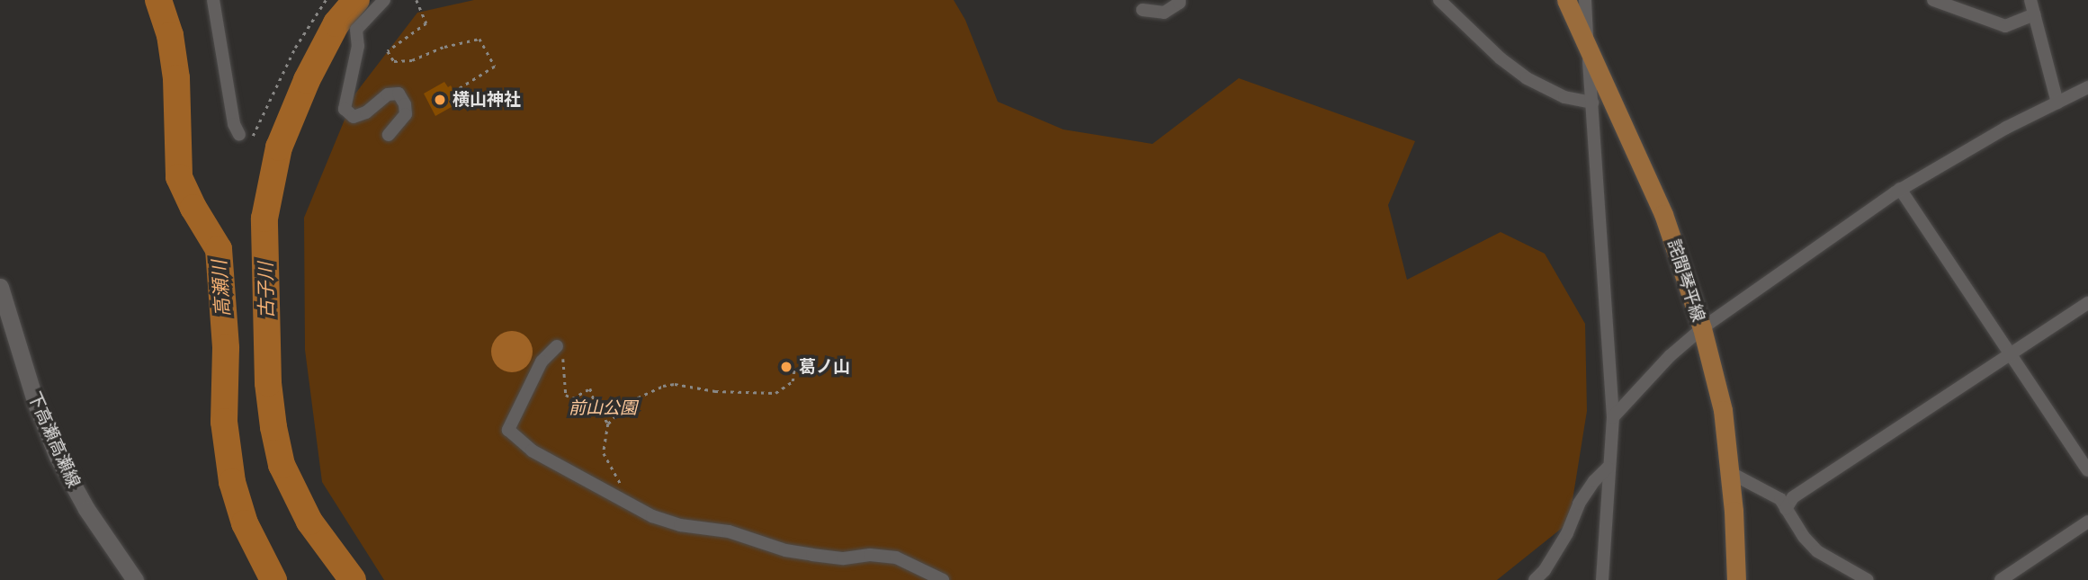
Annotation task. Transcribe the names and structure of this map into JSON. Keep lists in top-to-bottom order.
{
  "streets": {
    "main road": ["詫間琴平線", "下高瀬高瀬線"]
  },
  "water": ["高瀬川", "古子川"],
  "parks": ["前山公園"],
  "places": ["横山神社", "葛ノ山"]
}
